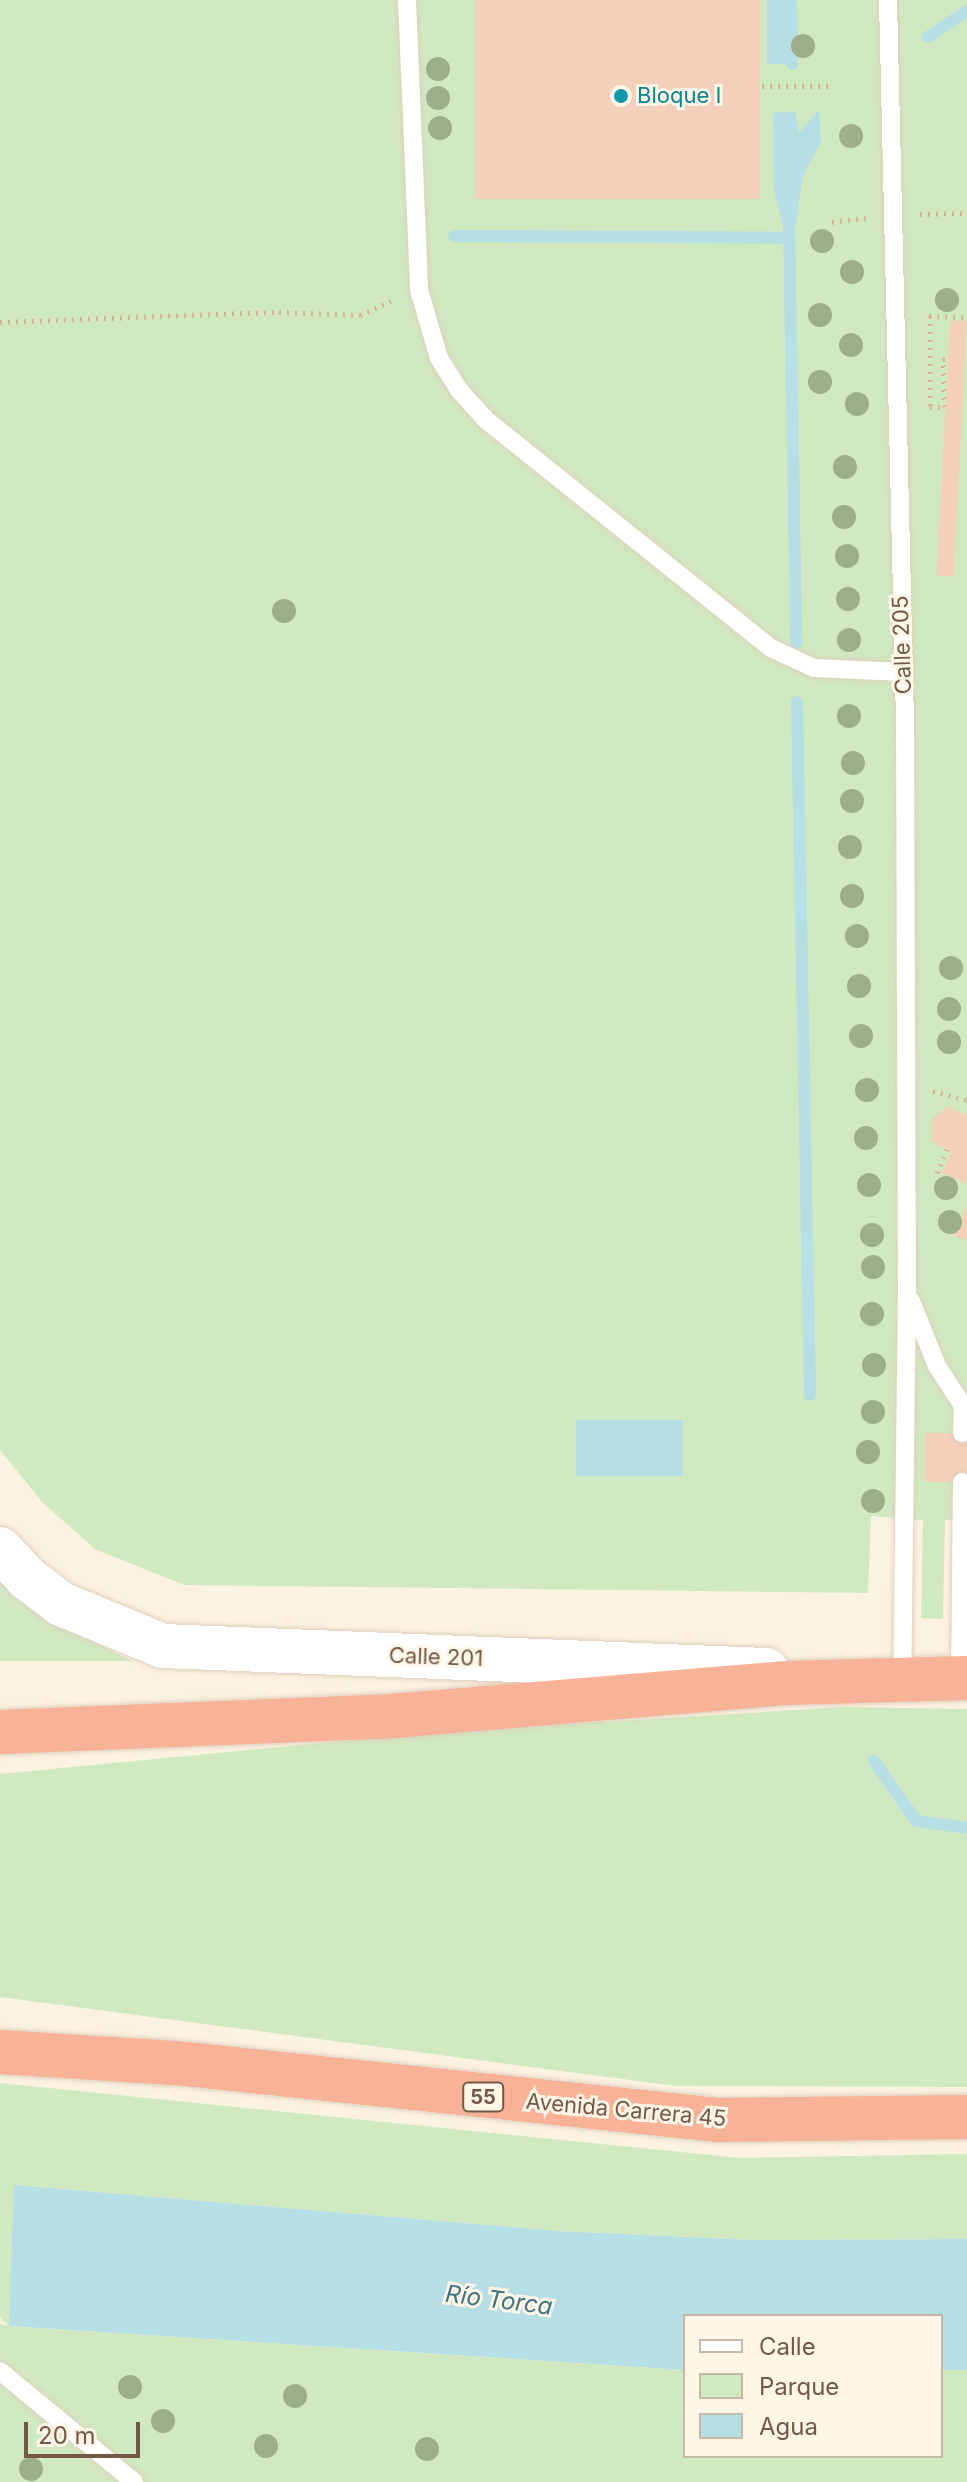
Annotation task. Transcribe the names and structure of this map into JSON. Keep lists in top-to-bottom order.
{
  "streets": {
    "highway": ["55", "Avenida Carrera 45"],
    "main road": ["Calle 201"],
    "lane": ["Calle 205"]
  },
  "crossings": [
    ["Calle 205", "Calle 201"]
  ],
  "water": ["Río Torca"],
  "places": ["Bloque I"],
  "legend": ["Calle", "Parque", "Agua"],
  "scale_bar": "20 m"
}
